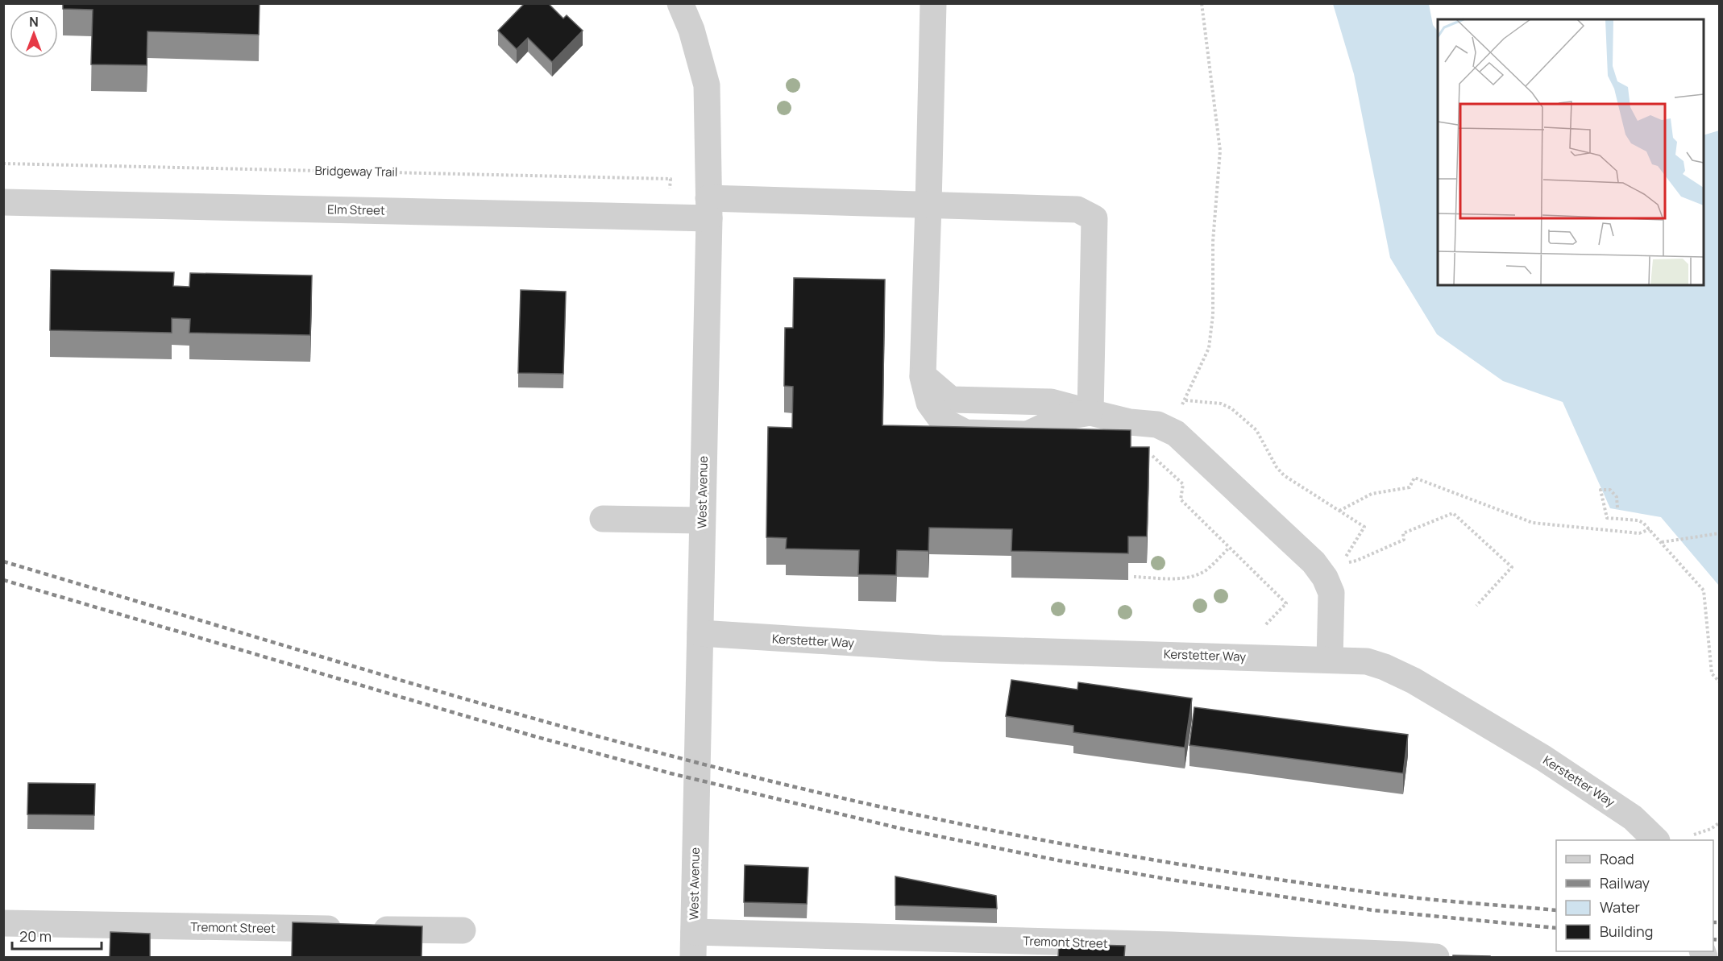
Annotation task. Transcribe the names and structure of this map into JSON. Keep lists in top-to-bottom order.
{
  "streets": {
    "street": [
      "Elm Street",
      "West Avenue",
      "Kerstetter Way",
      "Tremont Street"
    ],
    "path": ["Bridgeway Trail"]
  },
  "crossings": [
    ["Bridgeway Trail", "Elm Street"],
    ["Elm Street", "West Avenue"],
    ["West Avenue", "Kerstetter Way"],
    ["West Avenue", "Tremont Street"]
  ],
  "legend": [
    "Road",
    "Railway",
    "Water",
    "Building"
  ],
  "scale_bar": "20 m",
  "north": "top"
}
